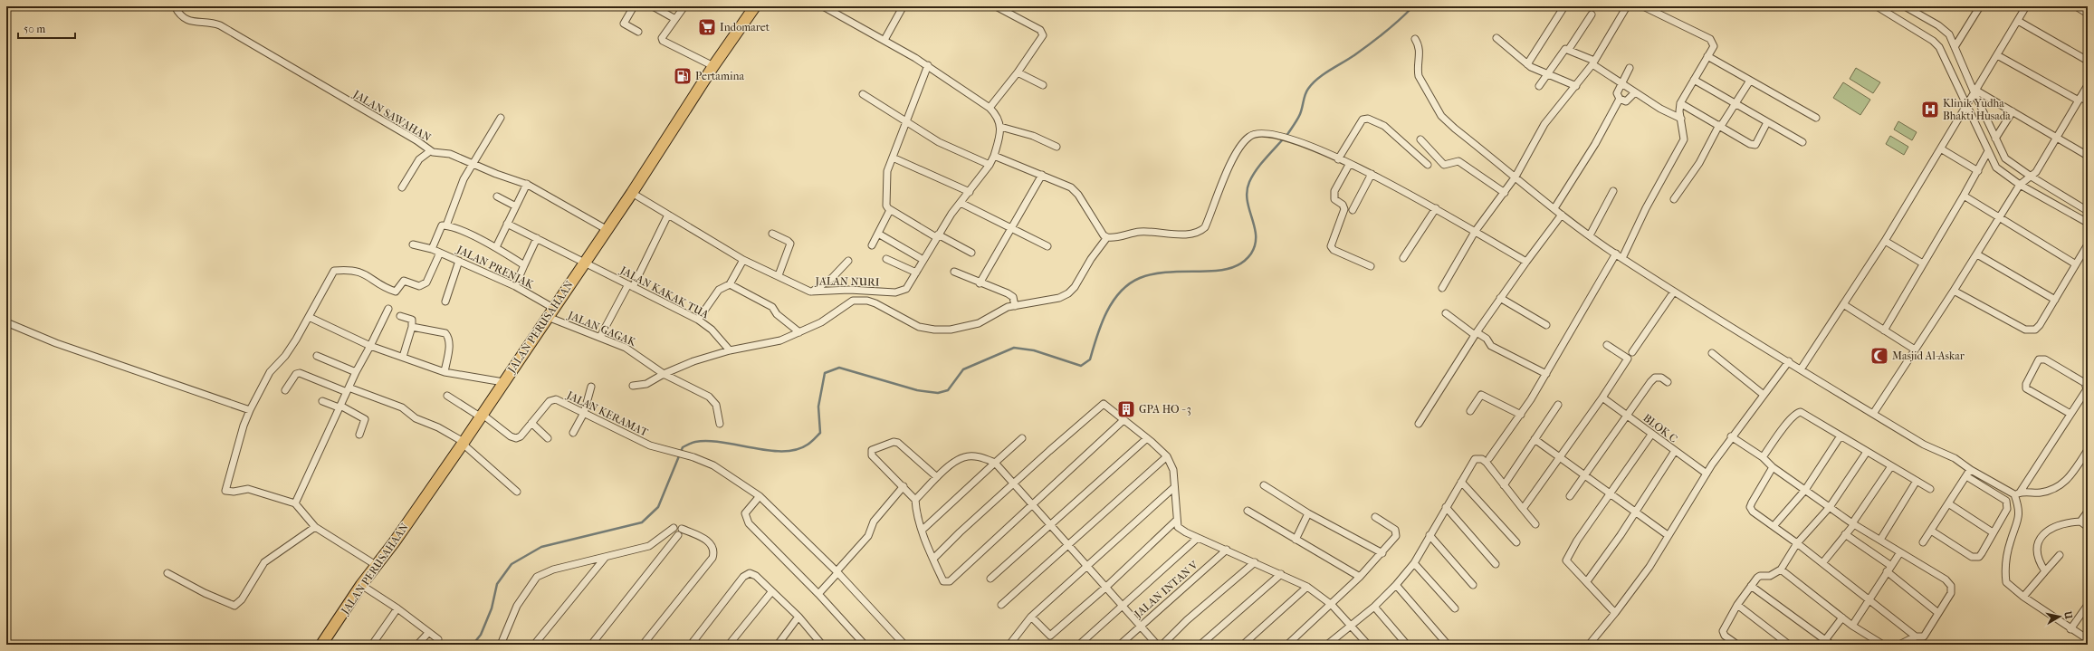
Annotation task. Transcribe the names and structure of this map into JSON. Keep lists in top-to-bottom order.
{
  "streets": {
    "main road": ["JALAN PERUSAHAAN"],
    "street": [
      "JALAN SAWAHAN",
      "JALAN PRENJAK",
      "JALAN NURI",
      "JALAN KAKAK TUA",
      "JALAN GAGAK",
      "JALAN KERAMAT",
      "BLOK C",
      "JALAN INTAN V"
    ]
  },
  "crossings": [
    ["JALAN SAWAHAN", "JALAN PERUSAHAAN"],
    ["JALAN PRENJAK", "JALAN PERUSAHAAN"],
    ["JALAN PRENJAK", "JALAN GAGAK"],
    ["JALAN NURI", "JALAN PERUSAHAAN"],
    ["JALAN KAKAK TUA", "JALAN PERUSAHAAN"],
    ["JALAN PERUSAHAAN", "JALAN GAGAK"],
    ["JALAN PERUSAHAAN", "JALAN KERAMAT"]
  ],
  "places": {
    "supermarket": ["Indomaret"],
    "fuel station": ["Pertamina"],
    "hospital": ["Klinik Yudha Bhakti Husada"],
    "mosque": ["Masjid Al-Askar"],
    "building": ["GPA HO - 3"]
  },
  "scale_bar": "50 m",
  "north": "right"
}
